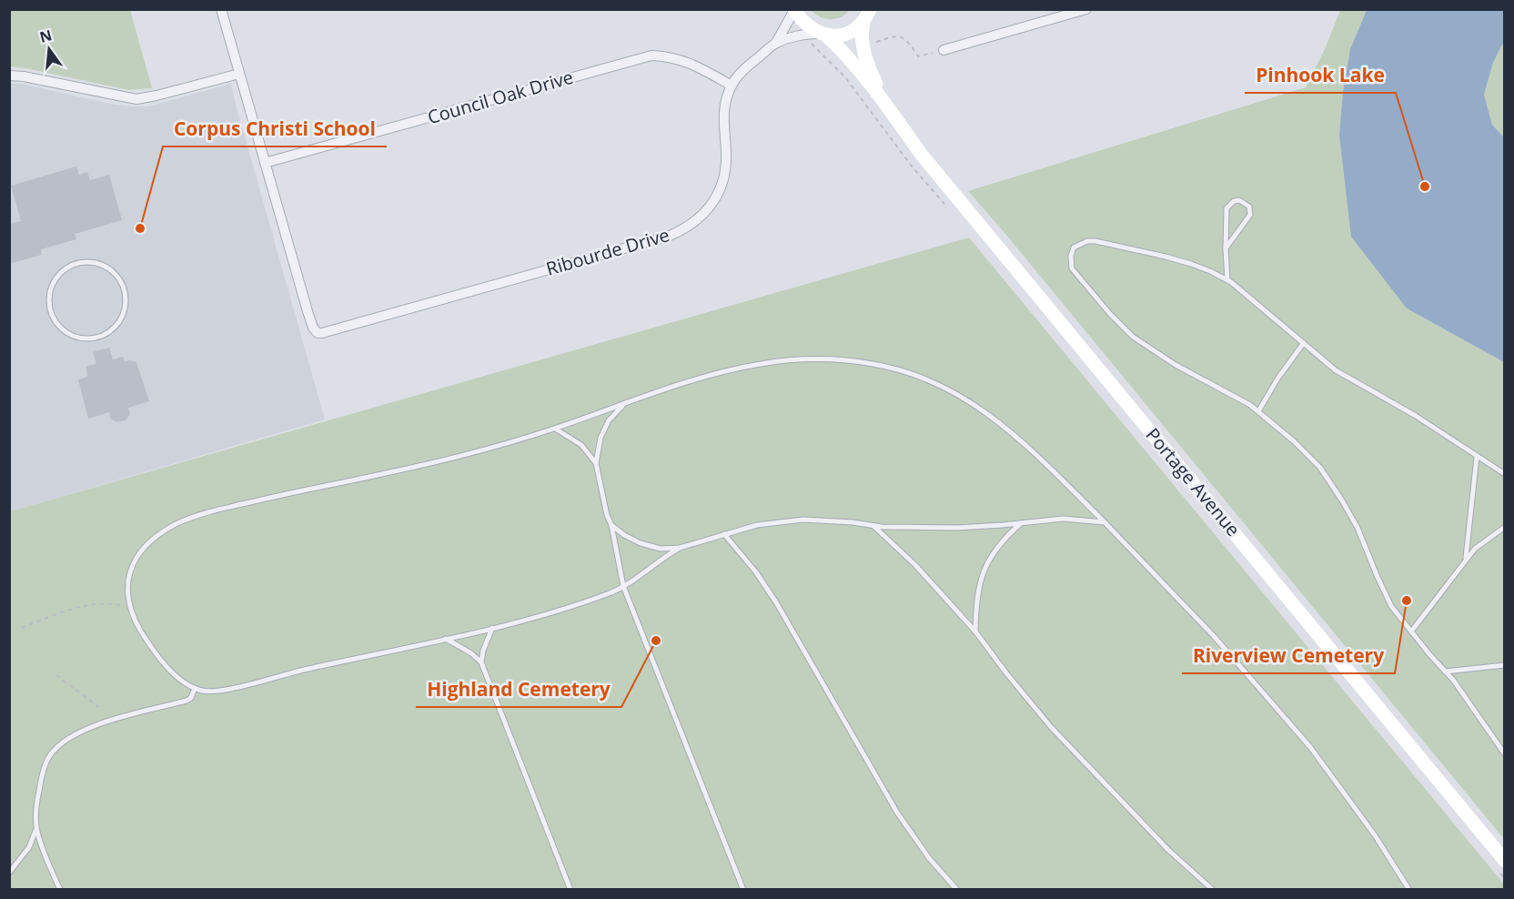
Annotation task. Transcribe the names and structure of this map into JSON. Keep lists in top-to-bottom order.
{
  "streets": {
    "main road": ["Portage Avenue"],
    "street": ["Council Oak Drive", "Ribourde Drive"]
  },
  "crossings": [
    ["Council Oak Drive", "Ribourde Drive"],
    ["Ribourde Drive", "Portage Avenue"]
  ],
  "places": [
    "Pinhook Lake",
    "Corpus Christi School",
    "Riverview Cemetery",
    "Highland Cemetery"
  ],
  "north": "top"
}
